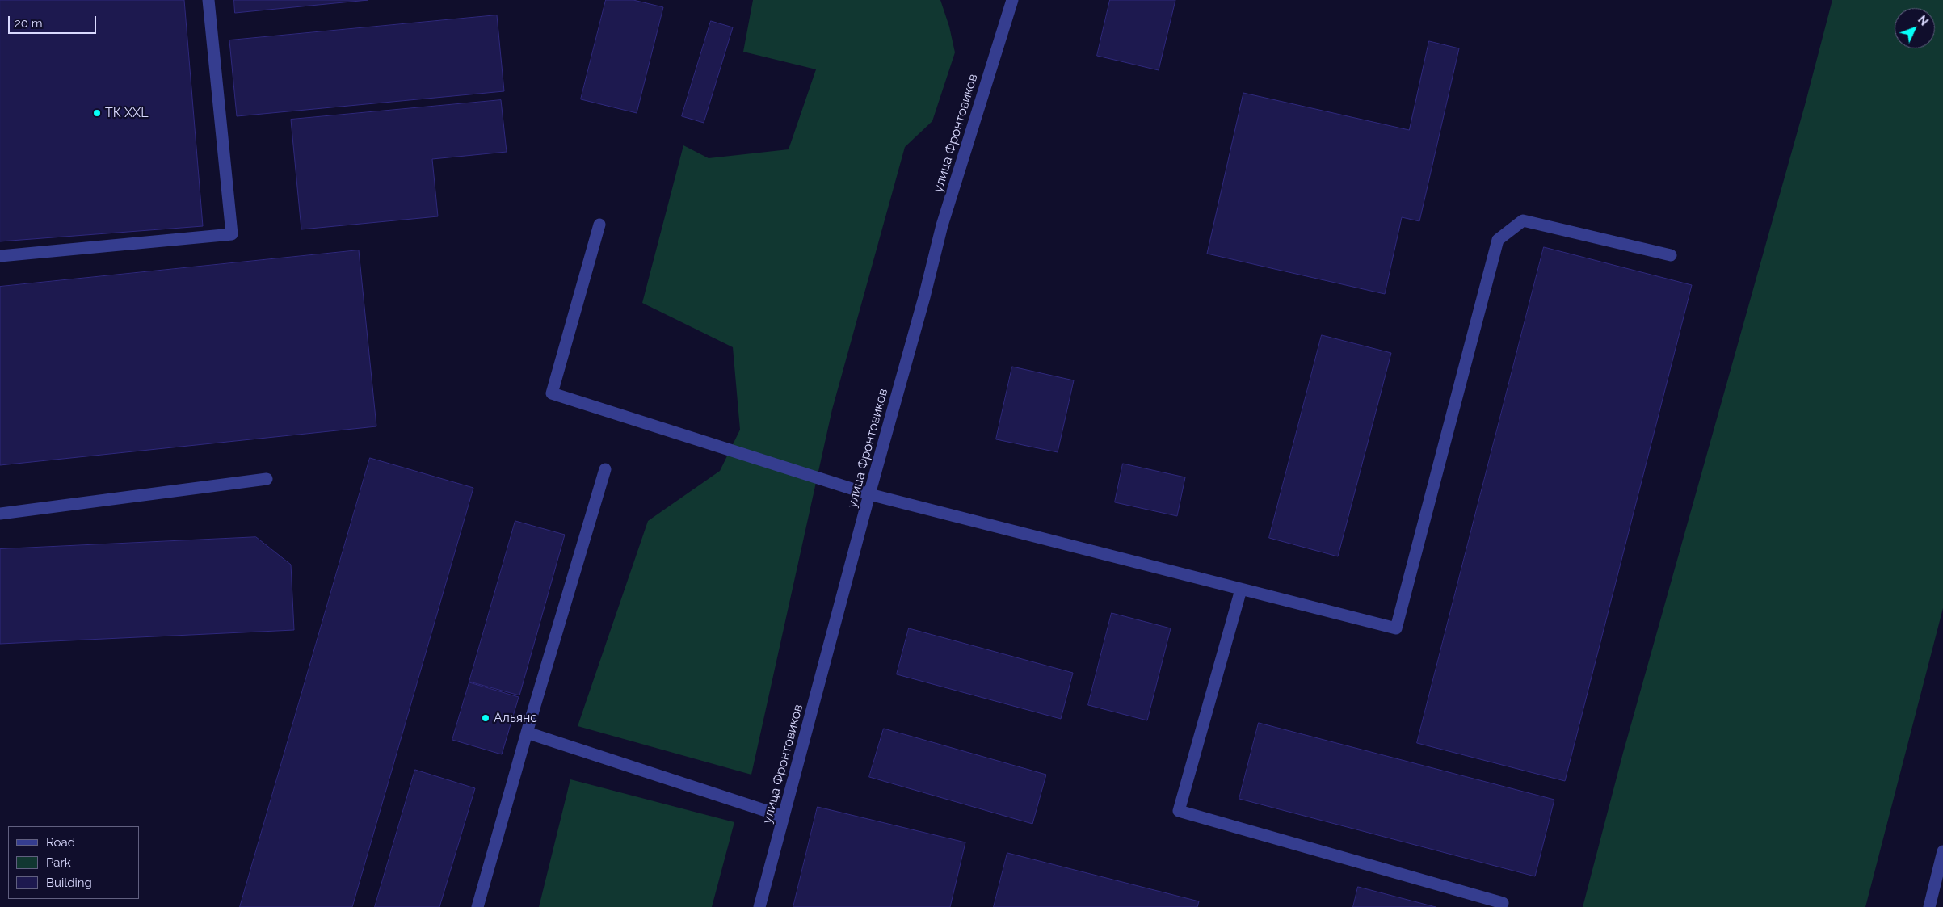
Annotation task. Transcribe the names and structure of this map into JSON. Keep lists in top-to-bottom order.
{
  "streets": {
    "street": ["улица Фронтовиков"]
  },
  "places": ["ТК XXL", "Альянс"],
  "legend": ["Road", "Park", "Building"],
  "scale_bar": "20 m",
  "north": "top right"
}
